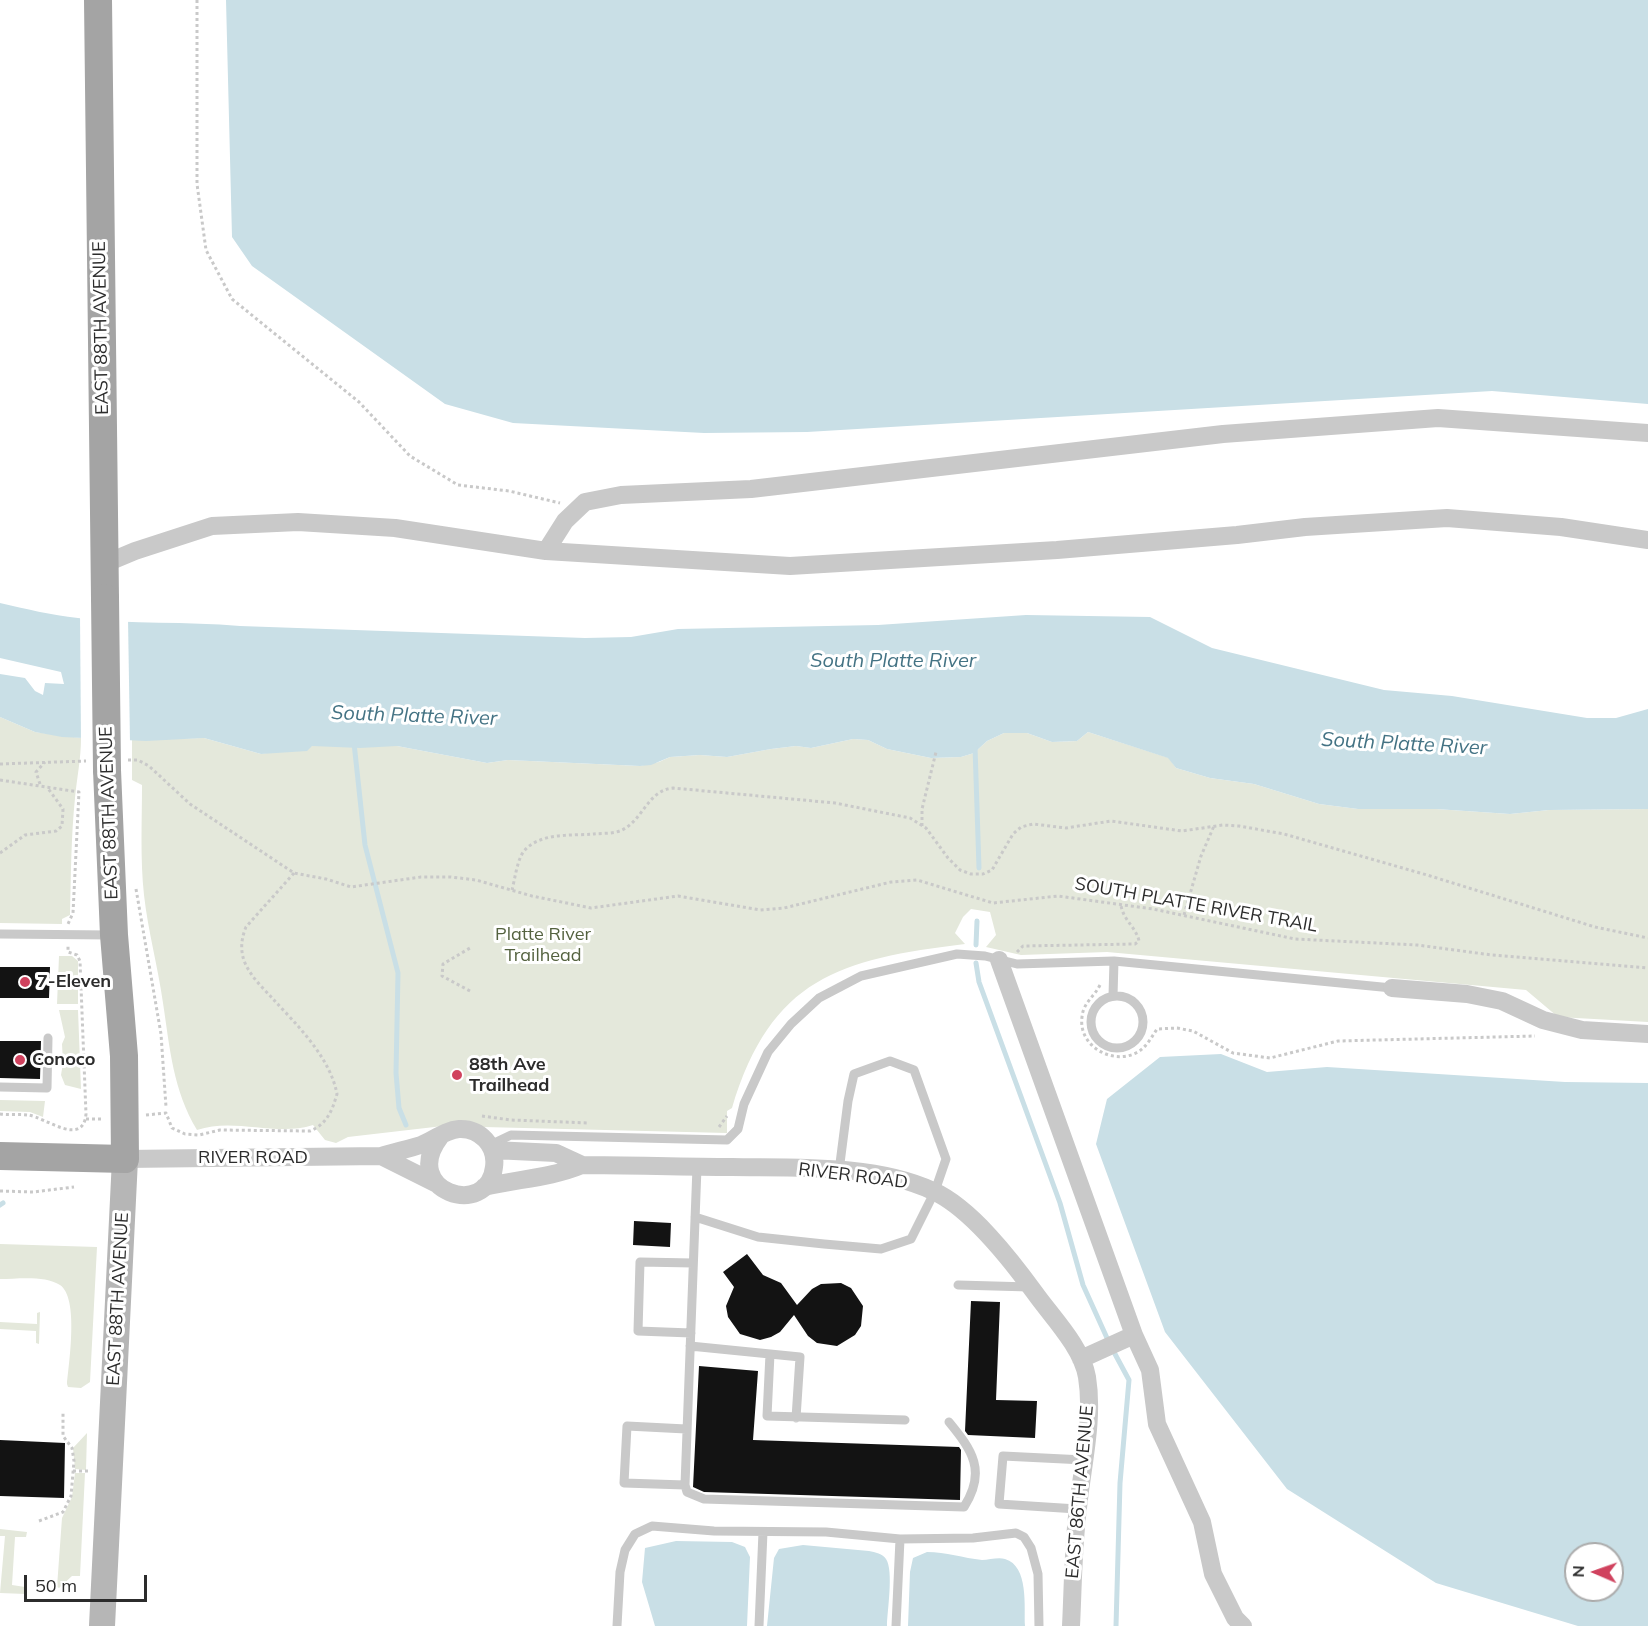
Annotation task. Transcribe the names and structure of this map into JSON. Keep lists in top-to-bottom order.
{
  "streets": {
    "main road": ["EAST 88TH AVENUE"],
    "street": ["RIVER ROAD", "EAST 86TH AVENUE"],
    "path": ["SOUTH PLATTE RIVER TRAIL"]
  },
  "crossings": [
    ["EAST 88TH AVENUE", "SOUTH PLATTE RIVER TRAIL"],
    ["EAST 88TH AVENUE", "RIVER ROAD"],
    ["RIVER ROAD", "EAST 86TH AVENUE"]
  ],
  "water": ["South Platte River"],
  "parks": ["Platte River Trailhead"],
  "places": ["7-Eleven", "Conoco", "88th Ave Trailhead"],
  "scale_bar": "50 m",
  "north": "left"
}
